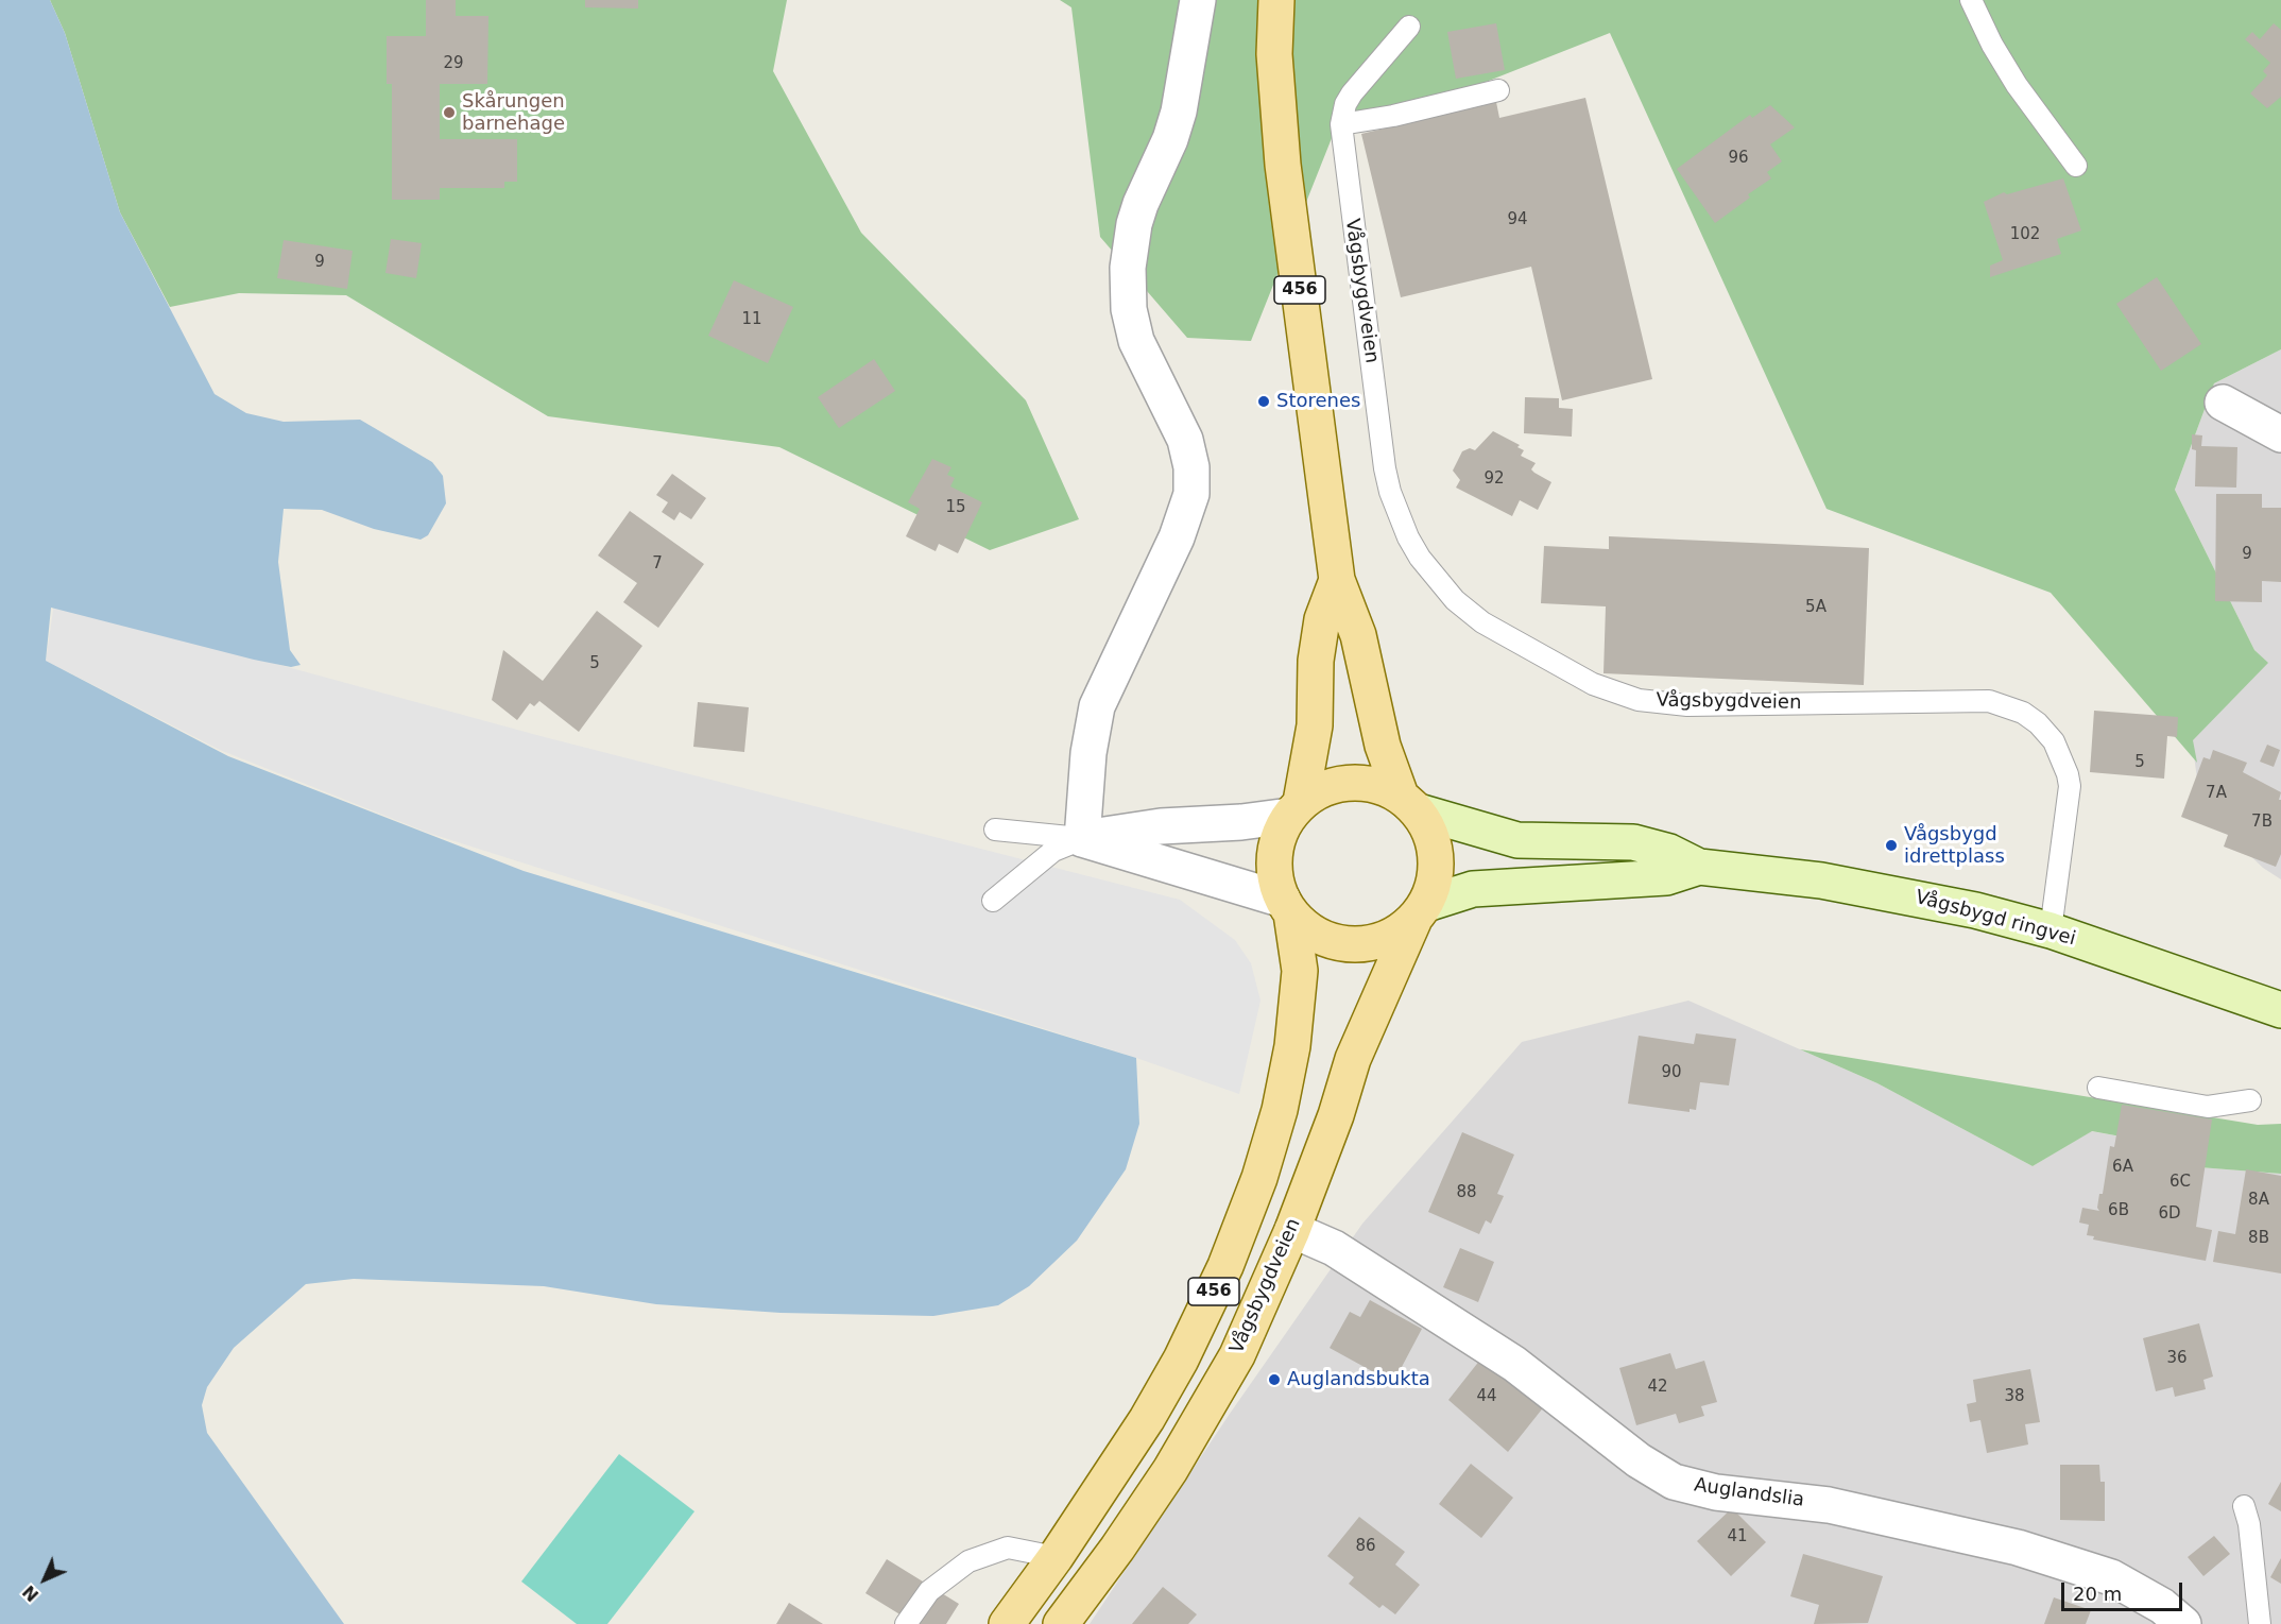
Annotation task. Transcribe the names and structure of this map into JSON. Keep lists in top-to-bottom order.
{
  "streets": {
    "main road": ["456", "Vågsbygdveien"],
    "street": ["Vågsbygd ringvei", "Auglandslia"]
  },
  "crossings": [
    ["456", "Vågsbygdveien"],
    ["456", "Vågsbygd ringvei"],
    ["Vågsbygdveien", "Vågsbygd ringvei"],
    ["Vågsbygdveien", "Auglandslia"]
  ],
  "places": [
    "Skårungen barnehage",
    "Storenes",
    "Vågsbygd idrettplass",
    "Auglandsbukta"
  ],
  "house_numbers": [
    "29",
    "96",
    "94",
    "102",
    "9",
    "11",
    "92",
    "15",
    "9",
    "7",
    "5A",
    "5",
    "5",
    "7A",
    "7B",
    "90",
    "6A",
    "6C",
    "88",
    "8A",
    "6B",
    "6D",
    "8B",
    "36",
    "42",
    "44",
    "38",
    "41",
    "86"
  ],
  "scale_bar": "20 m",
  "north": "bottom left"
}
